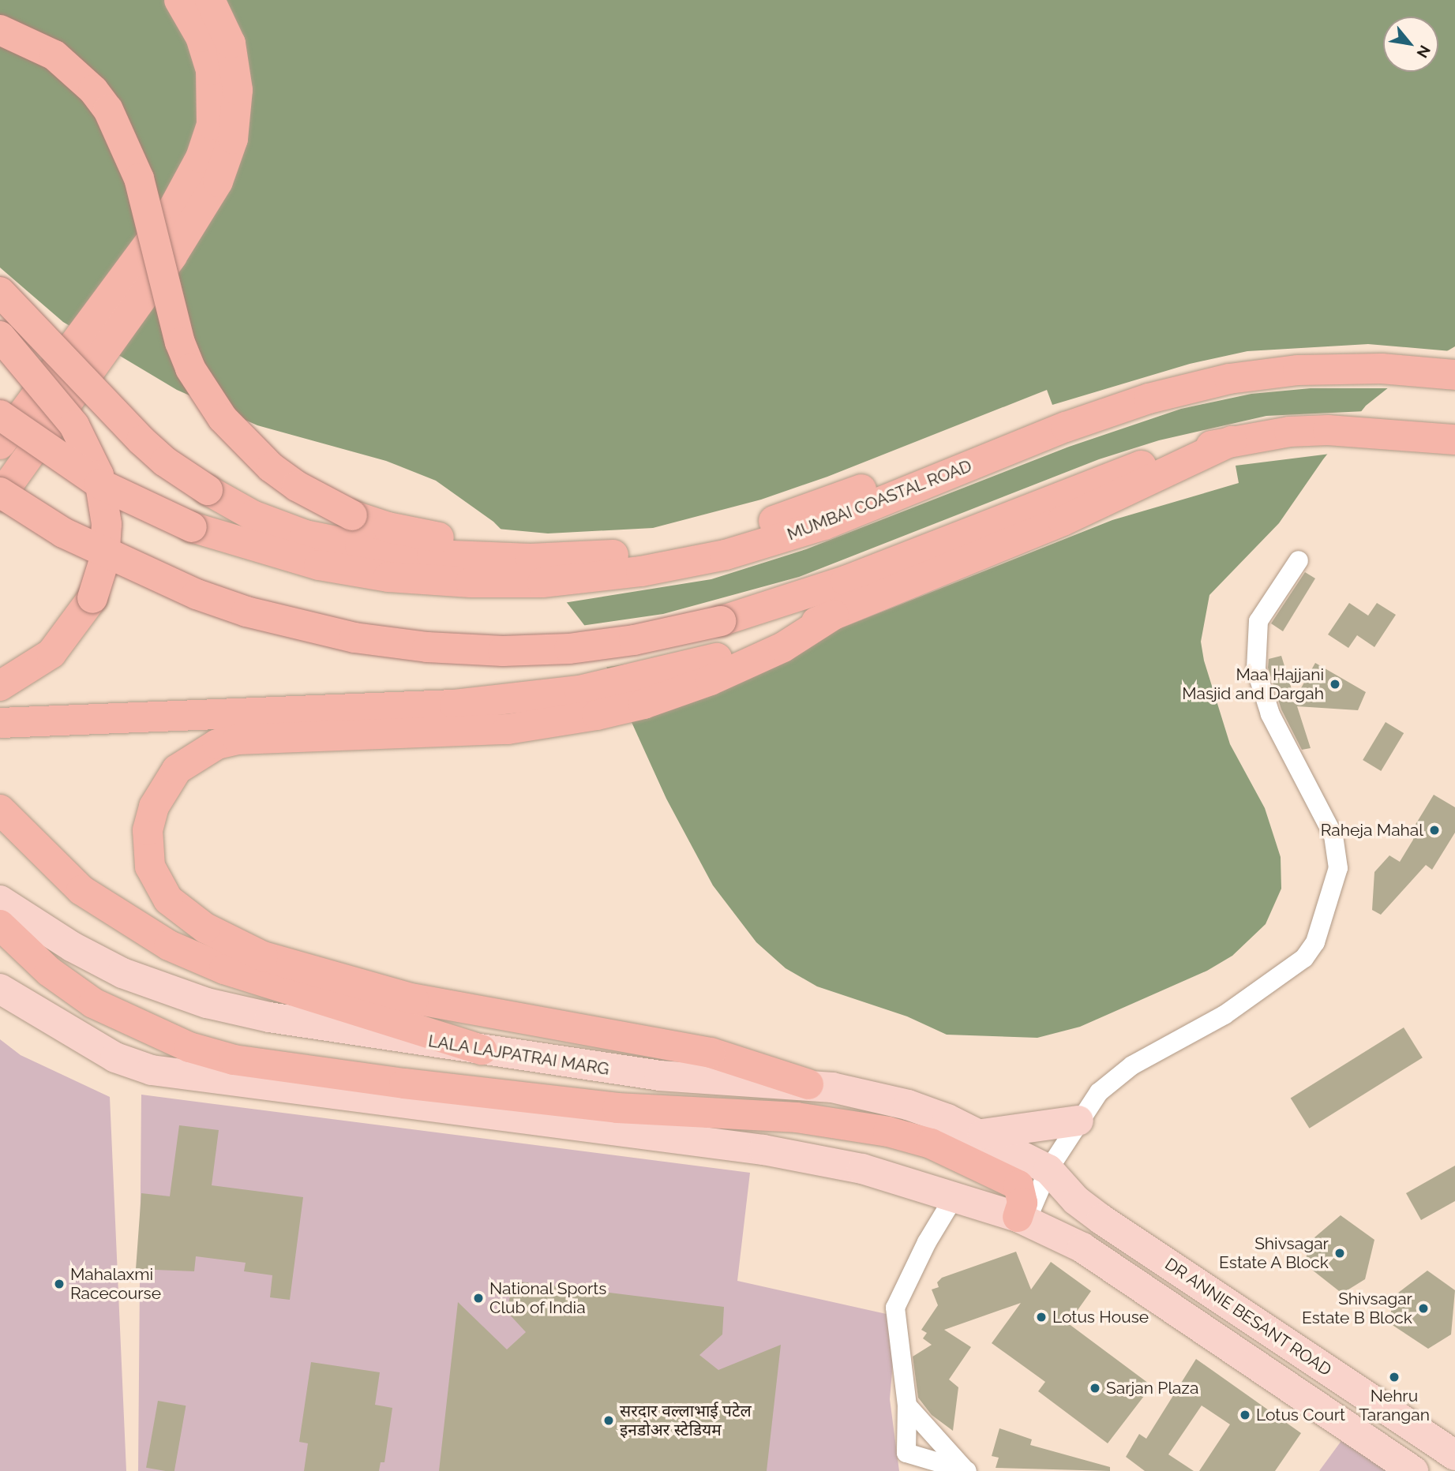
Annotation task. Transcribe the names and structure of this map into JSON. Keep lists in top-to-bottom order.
{
  "streets": {
    "highway": ["MUMBAI COASTAL ROAD"],
    "main road": ["LALA LAJPATRAI MARG", "DR ANNIE BESANT ROAD"]
  },
  "crossings": [
    ["LALA LAJPATRAI MARG", "DR ANNIE BESANT ROAD"]
  ],
  "places": [
    "Maa Hajjani Masjid and Dargah",
    "Raheja Mahal",
    "Shivsagar Estate A Block",
    "Mahalaxmi Racecourse",
    "National Sports Club of India",
    "Shivsagar Estate B Block",
    "Lotus House",
    "Nehru Tarangan",
    "Sarjan Plaza",
    "Lotus Court",
    "सरदार वल्लाभाई पटेल इनडोअर स्टेडियम"
  ],
  "north": "bottom right"
}
